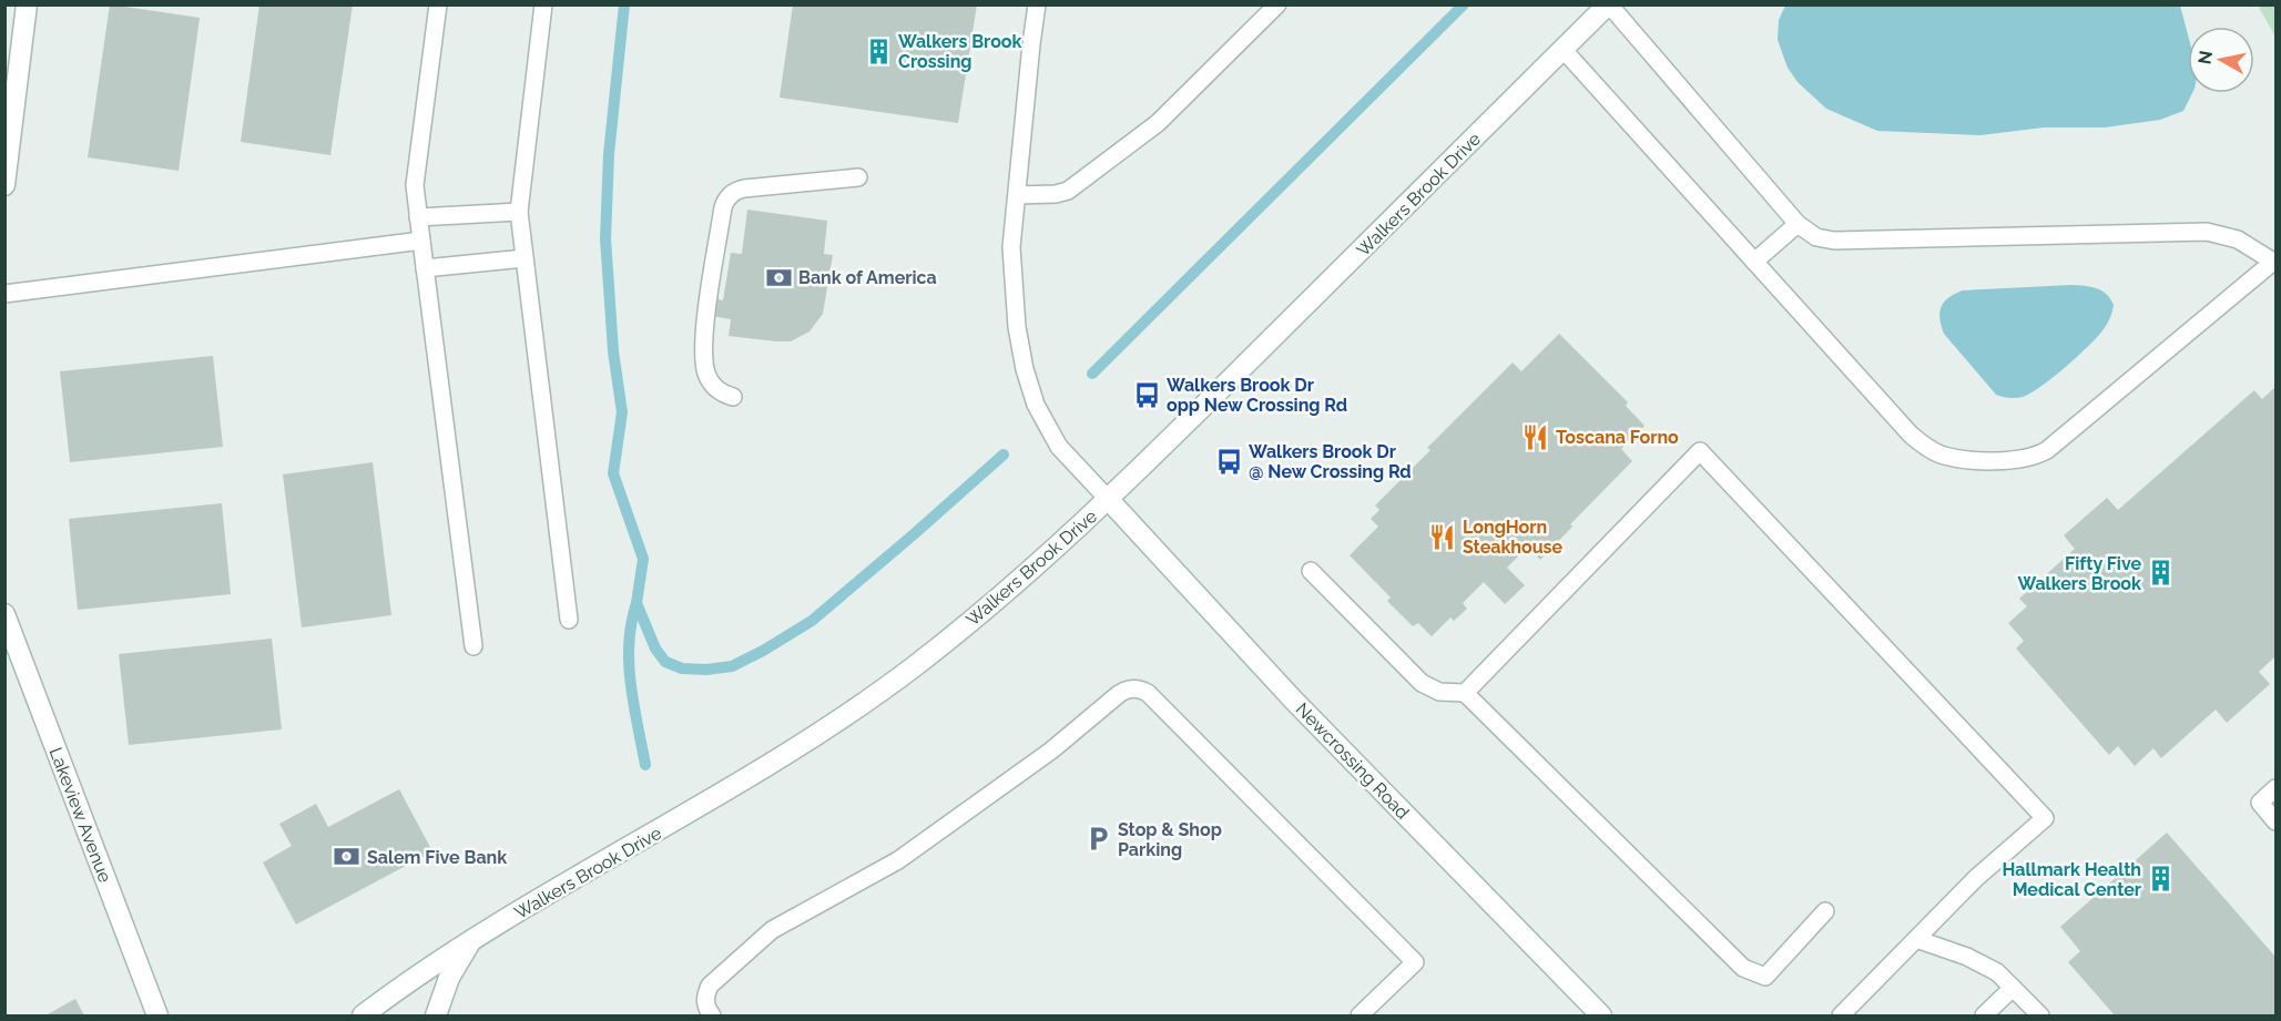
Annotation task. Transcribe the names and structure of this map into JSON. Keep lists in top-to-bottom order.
{
  "streets": {
    "street": ["Walkers Brook Drive", "Newcrossing Road", "Lakeview Avenue"]
  },
  "crossings": [
    ["Walkers Brook Drive", "Newcrossing Road"]
  ],
  "places": {
    "building": ["Walkers Brook Crossing", "Fifty Five Walkers Brook", "Hallmark Health Medical Center"],
    "bank": ["Bank of America", "Salem Five Bank"],
    "bus stop": ["Walkers Brook Dr opp New Crossing Rd", "Walkers Brook Dr @ New Crossing Rd"],
    "restaurant": ["Toscana Forno", "LongHorn Steakhouse"],
    "parking": ["Stop & Shop Parking"]
  },
  "north": "left"
}
